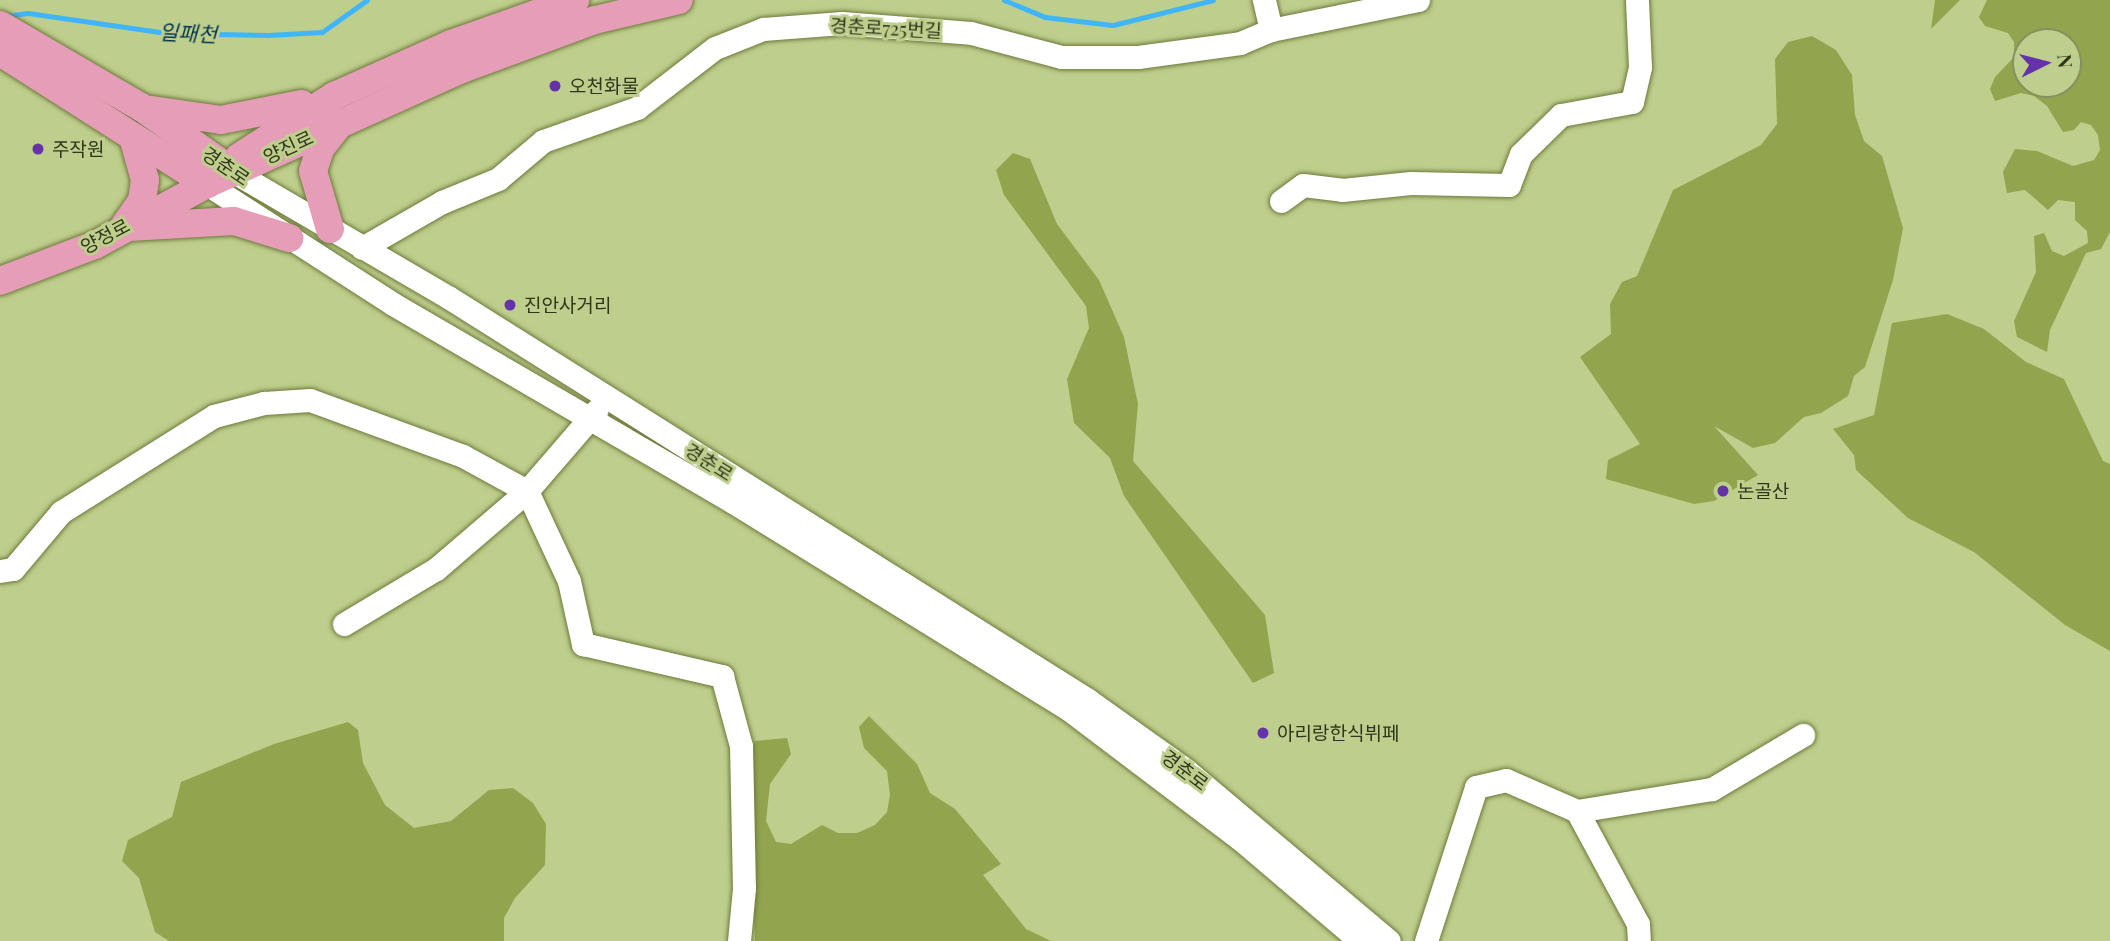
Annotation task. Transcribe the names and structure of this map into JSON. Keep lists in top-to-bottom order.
{
  "streets": {
    "main road": ["양진로", "경춘로", "양정로"],
    "street": ["경춘로725번길"]
  },
  "crossings": [
    ["경춘로725번길", "경춘로"],
    ["양진로", "경춘로"],
    ["양진로", "양정로"],
    ["경춘로", "양정로"]
  ],
  "water": ["일패천"],
  "places": [
    "오천화물",
    "주작원",
    "진안사거리",
    "논골산",
    "아리랑한식뷔페"
  ],
  "north": "right"
}
